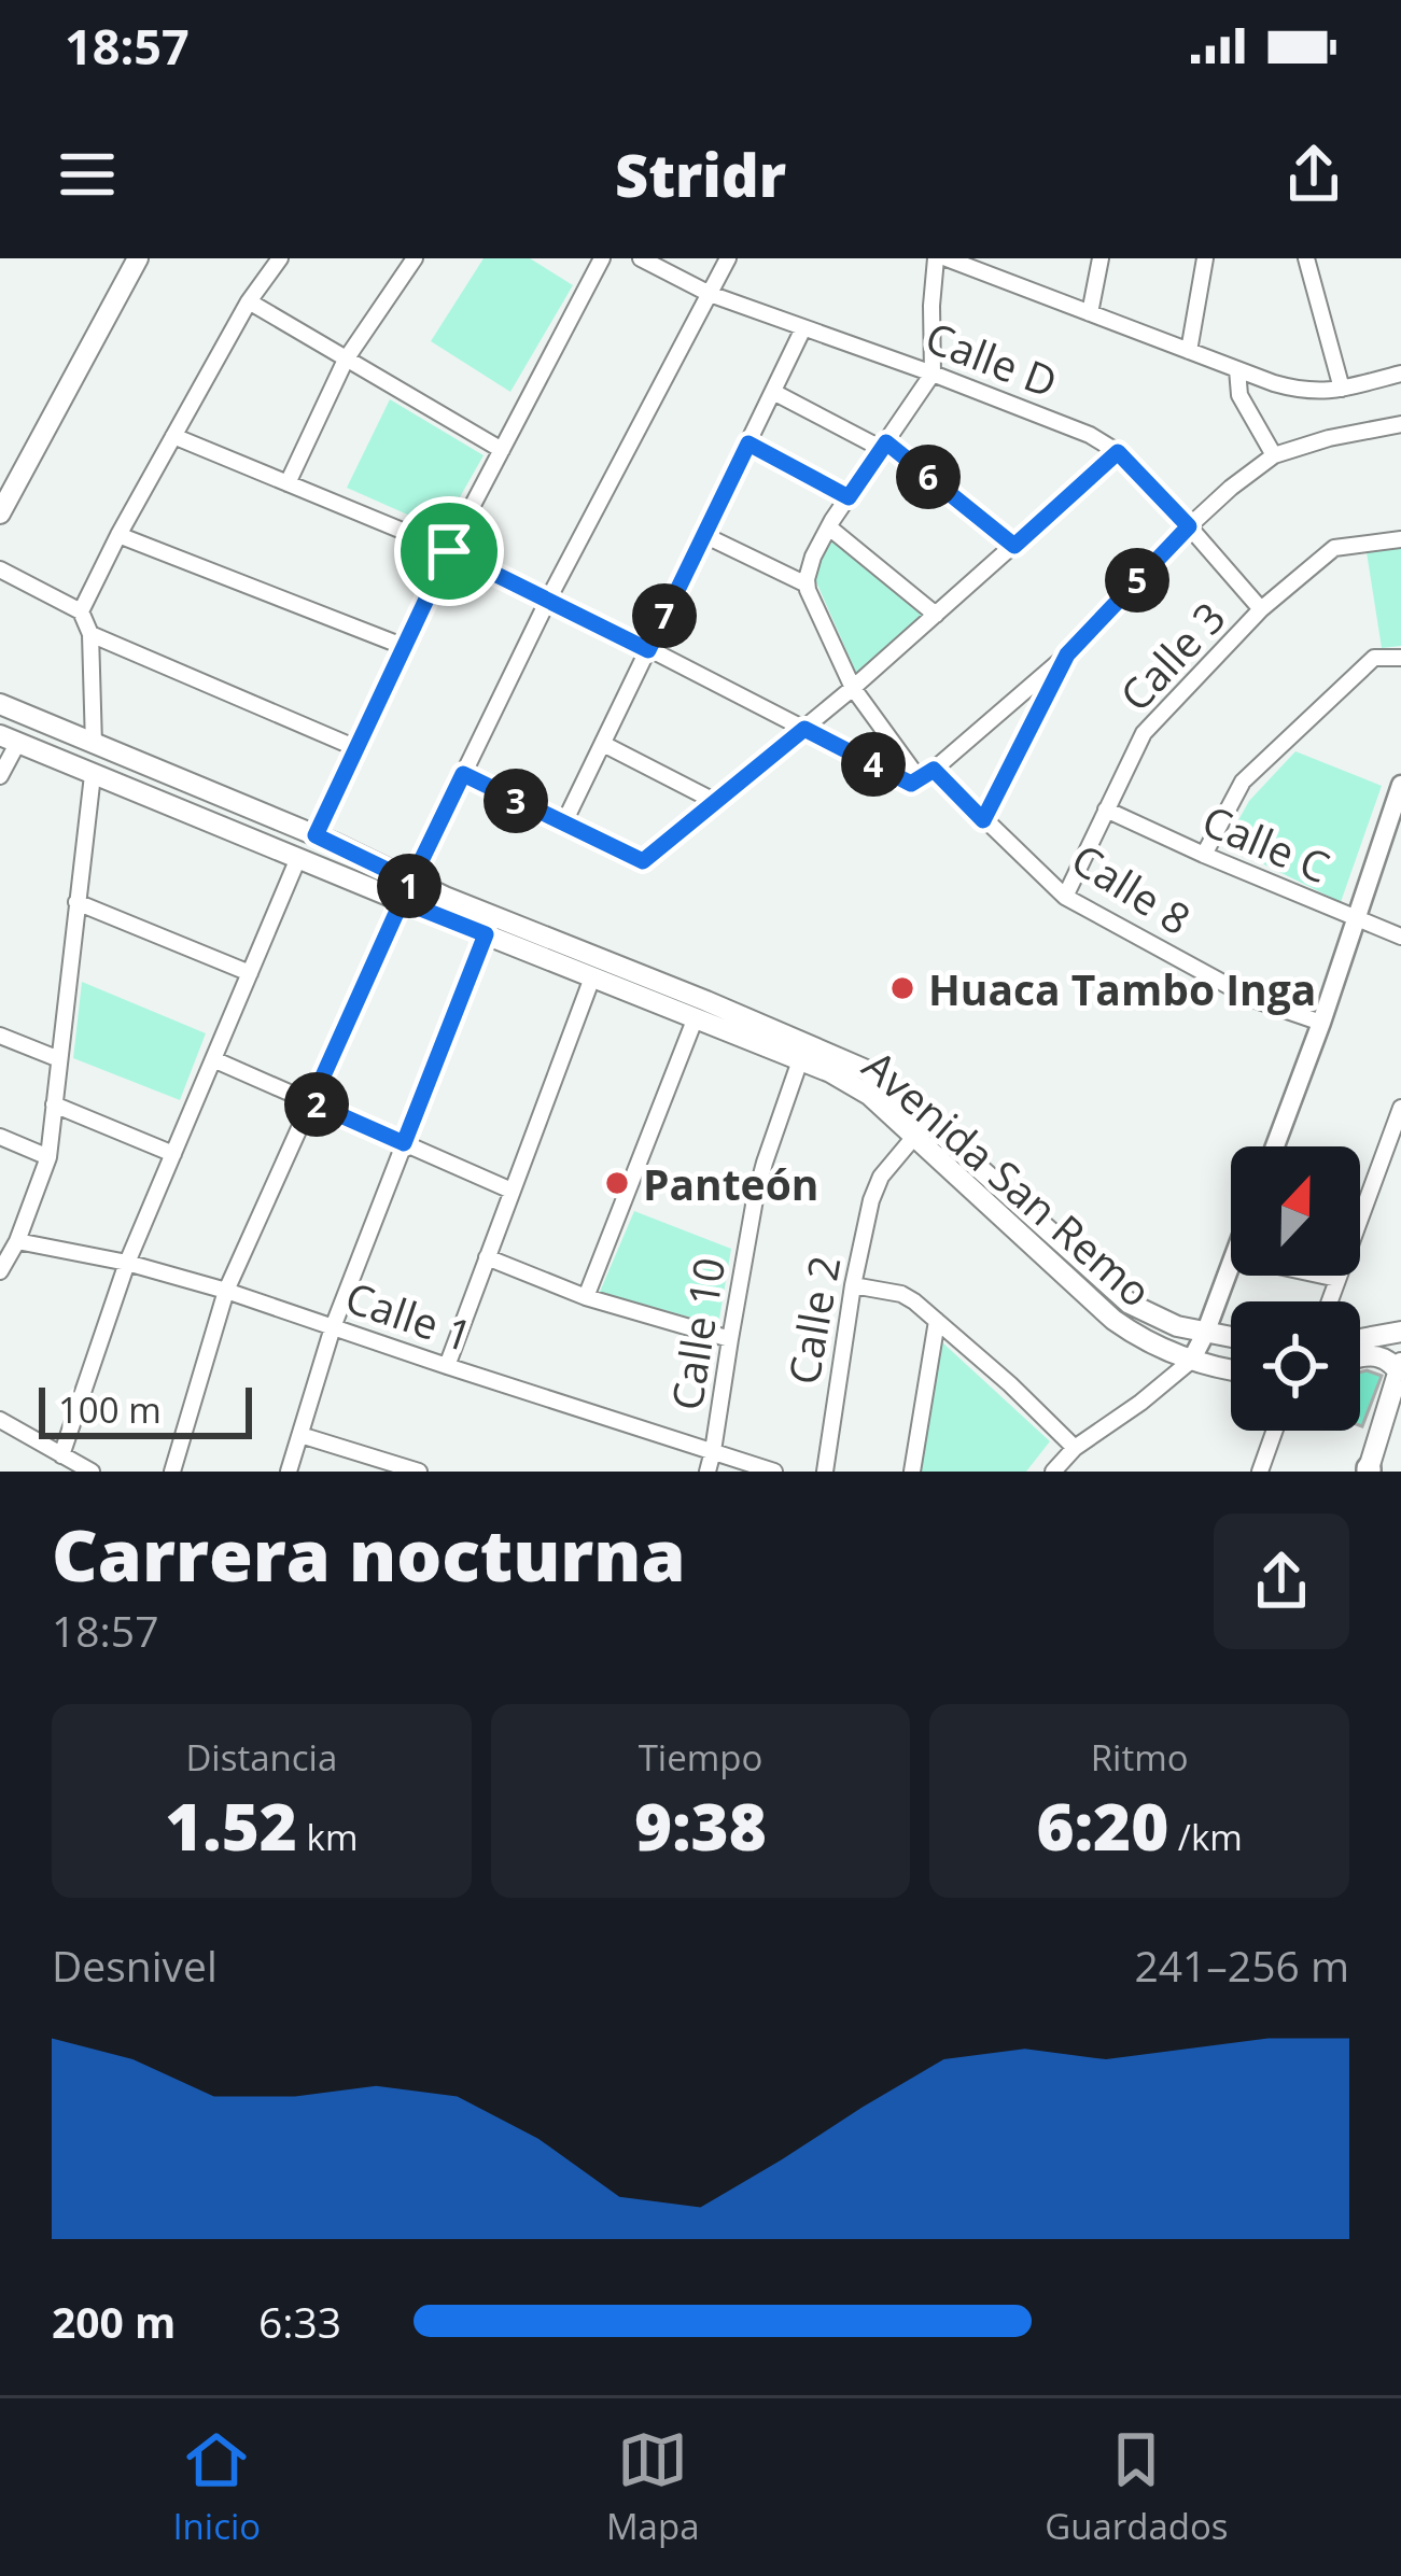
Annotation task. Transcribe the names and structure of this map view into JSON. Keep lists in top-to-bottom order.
{
  "streets": {
    "main road": ["Avenida San Remo"],
    "street": [
      "Calle D",
      "Calle 3",
      "Calle C",
      "Calle 8",
      "Calle 1",
      "Calle 2",
      "Calle 10"
    ]
  },
  "crossings": [
    ["Calle D", "Calle 3"],
    ["Calle 3", "Calle C"],
    ["Calle 3", "Calle 8"],
    ["Avenida San Remo", "Calle 2"],
    ["Avenida San Remo", "Calle 10"],
    ["Calle 1", "Calle 10"]
  ],
  "places": ["Huaca Tambo Inga", "Panteón"],
  "scale_bar": "100 m",
  "north": "top",
  "page": {
    "status": "18:57",
    "header": "Stridr",
    "pins": [
      "6",
      "5",
      "7",
      "4",
      "3",
      "1",
      "2"
    ],
    "scale": "100 m",
    "heading": ["Carrera nocturna", "18:57"],
    "stats": [
      ["Distancia", "1.52 km"],
      ["Tiempo", "9:38"],
      ["Ritmo", "6:20 /km"]
    ],
    "chart": ["Desnivel", "241–256 m"],
    "list": [
      {
        "name": "200 m",
        "note": "6:33"
      }
    ],
    "tabs": ["Inicio", "Mapa", "Guardados"]
  }
}
